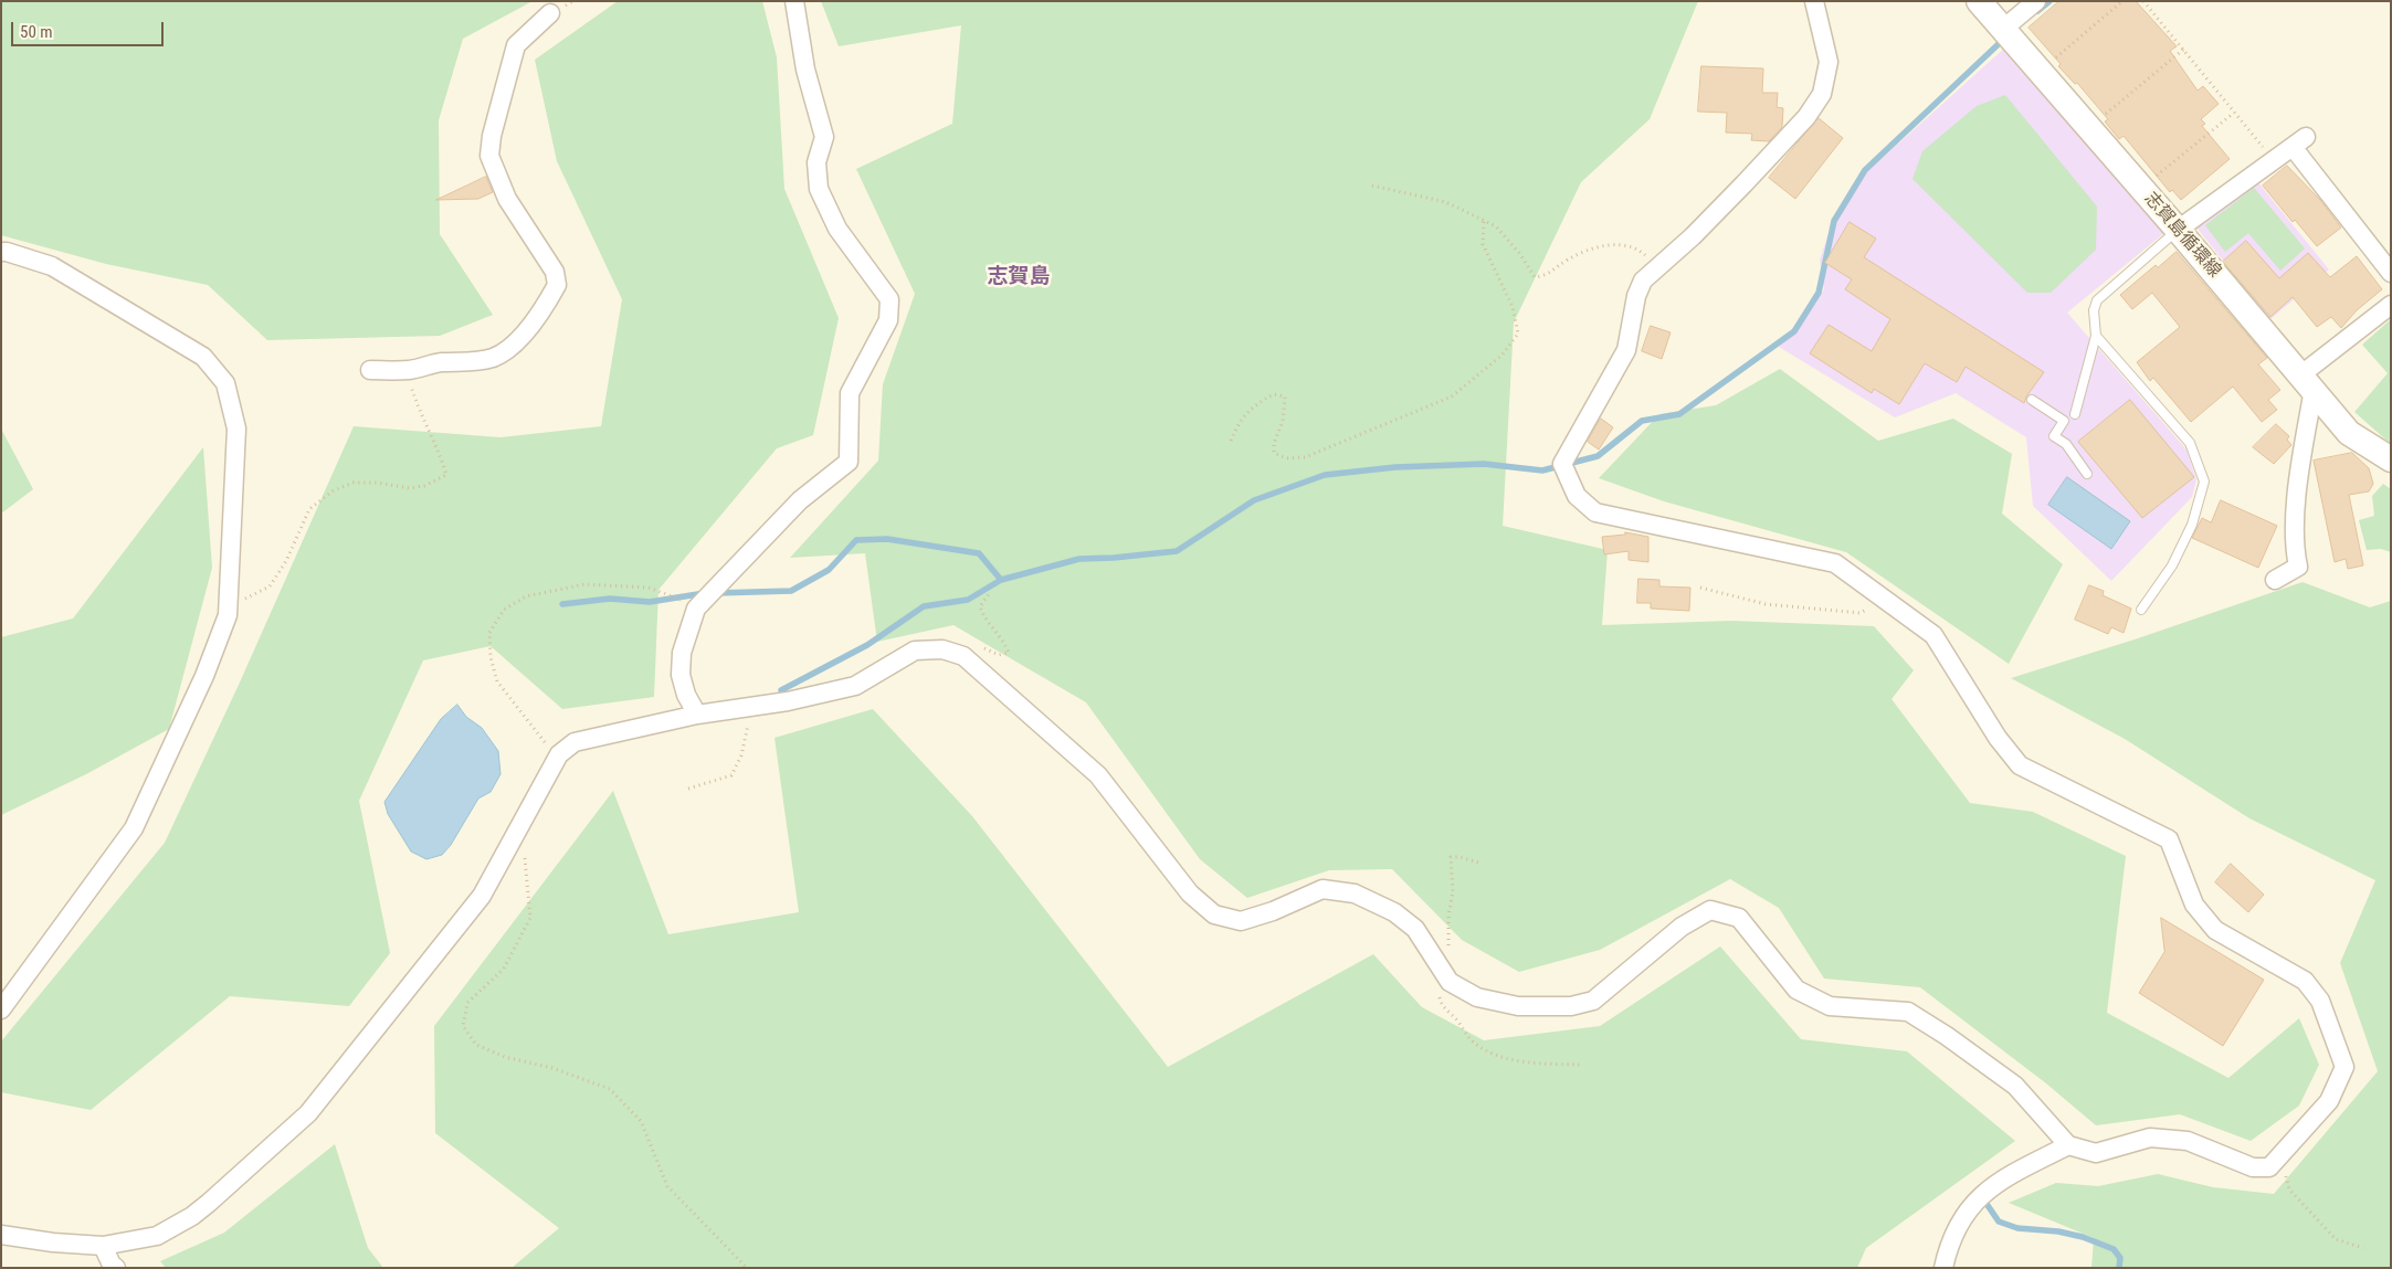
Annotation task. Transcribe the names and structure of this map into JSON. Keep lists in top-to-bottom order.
{
  "streets": {
    "main road": ["志賀島循環線"]
  },
  "districts": ["志賀島"],
  "scale_bar": "50 m"
}
